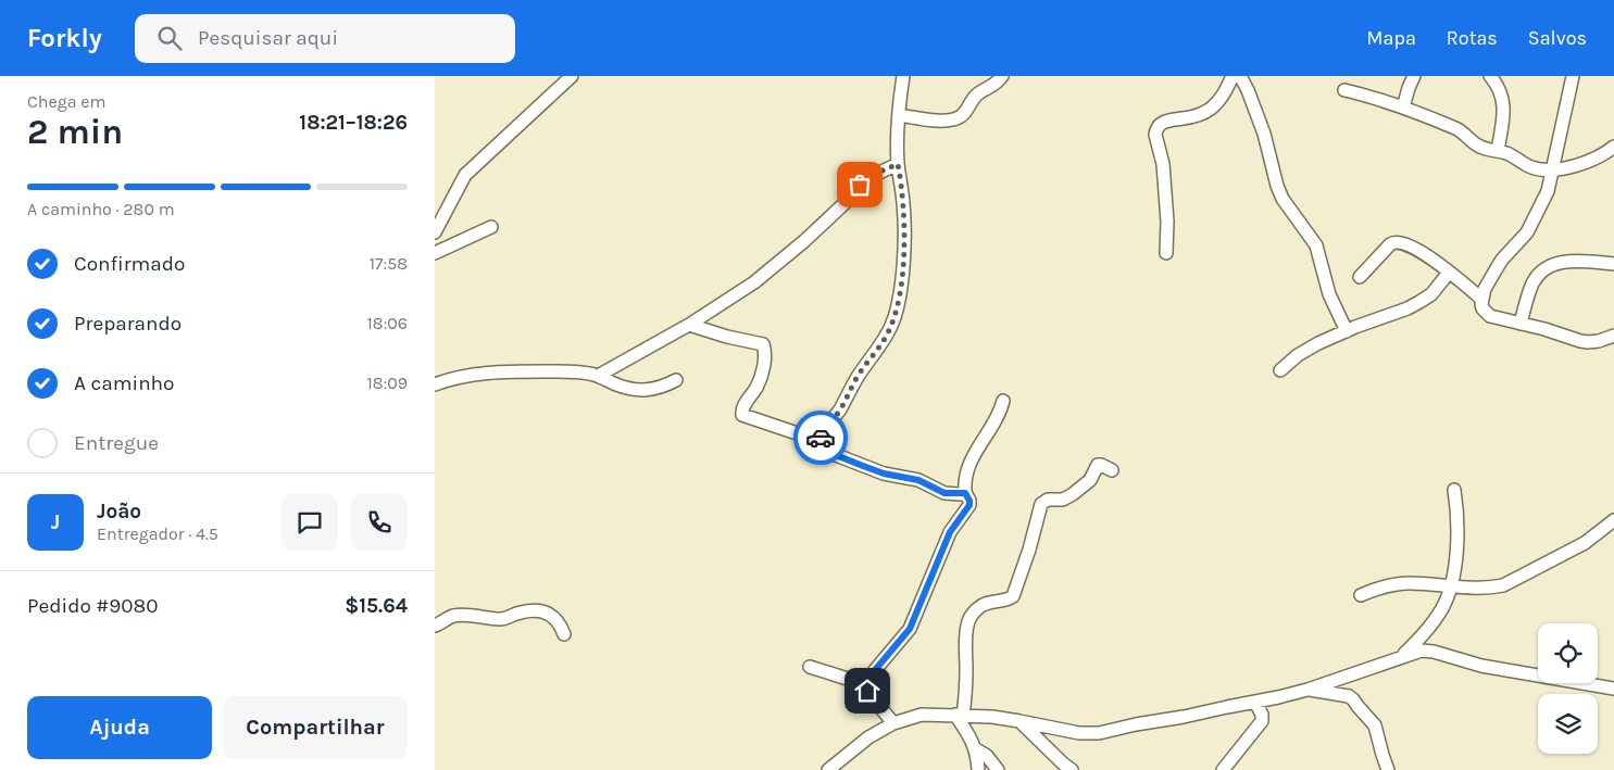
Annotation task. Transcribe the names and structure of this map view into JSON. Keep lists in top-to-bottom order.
{
  "page": {
    "header": "Forkly",
    "search": "Pesquisar aqui",
    "nav": ["Mapa", "Rotas", "Salvos"],
    "heading": ["2 min", "Chega em", "18:21–18:26"],
    "panel": [
      "João",
      "Entregador · 4.5",
      "Pedido #9080",
      "$15.64"
    ],
    "bar": "A caminho · 280 m",
    "list": [
      ["Confirmado", "17:58"],
      ["Preparando", "18:06"],
      ["A caminho", "18:09"],
      "Entregue"
    ],
    "round": "J",
    "buttons": ["Ajuda", "Compartilhar"]
  }
}
